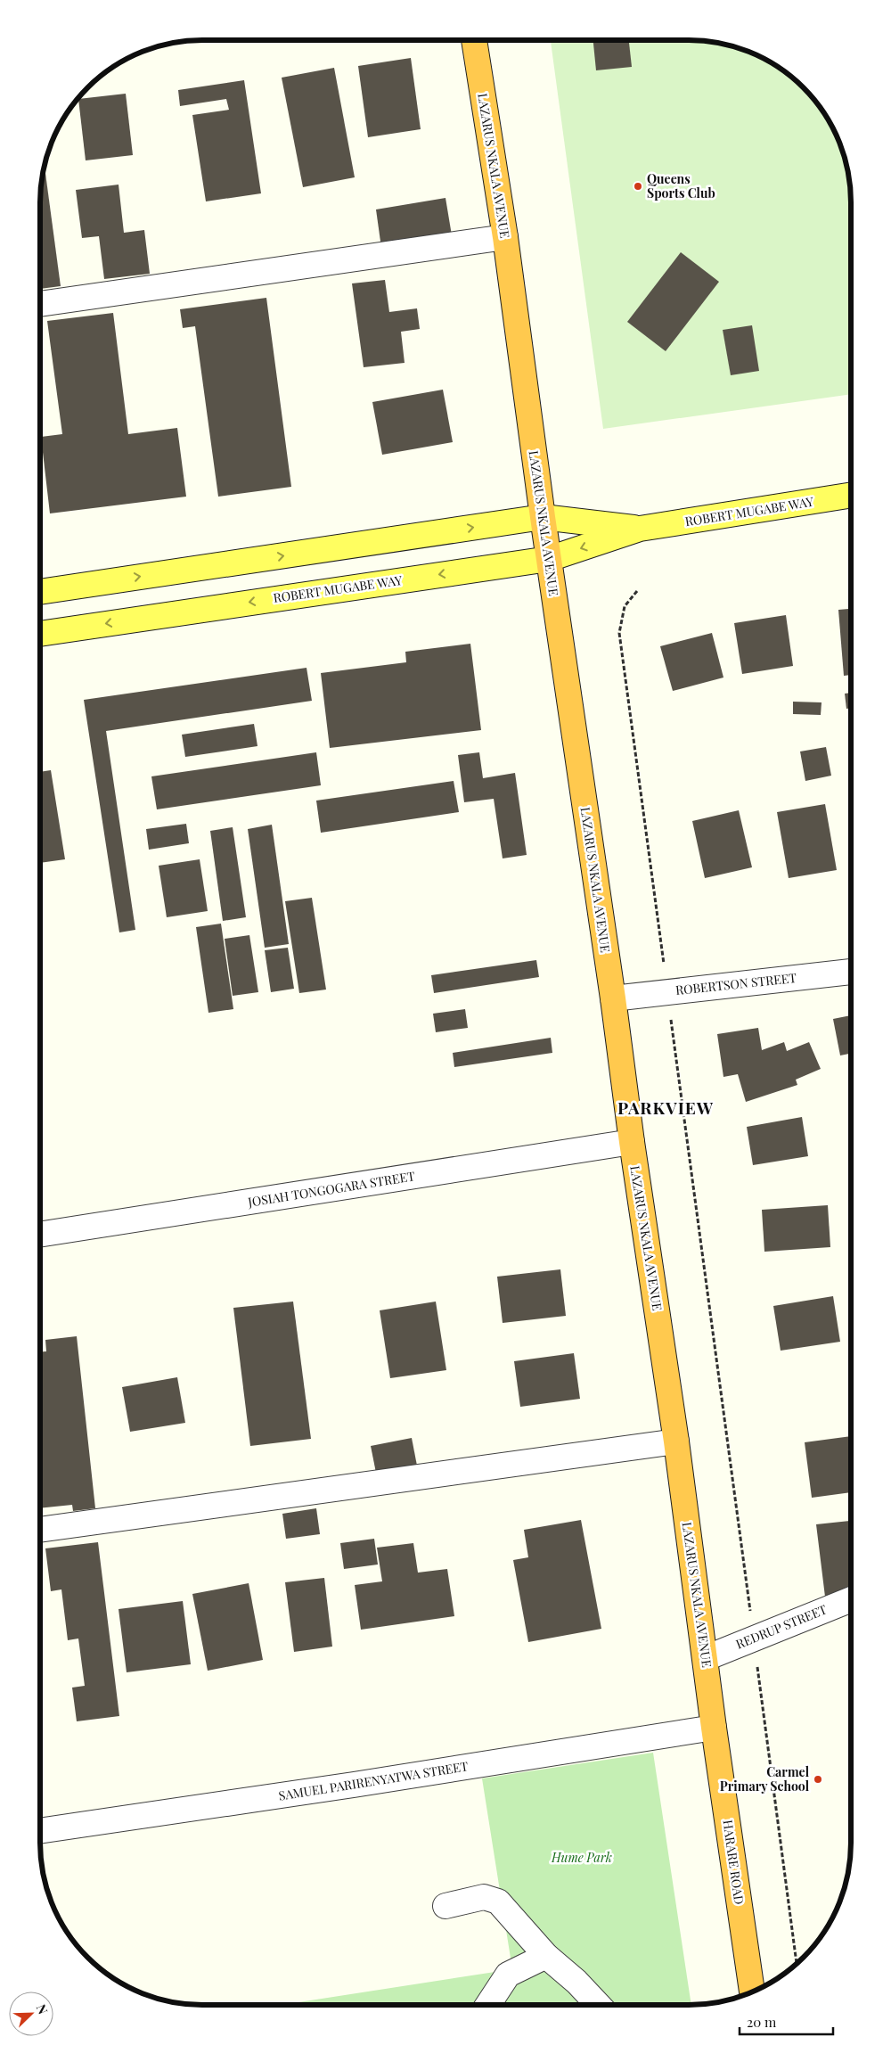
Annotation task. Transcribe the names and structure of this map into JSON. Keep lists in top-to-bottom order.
{
  "streets": {
    "highway": ["LAZARUS NKALA AVENUE", "HARARE ROAD"],
    "main road": ["ROBERT MUGABE WAY"],
    "street": [
      "ROBERTSON STREET",
      "JOSIAH TONGOGARA STREET",
      "REDRUP STREET",
      "SAMUEL PARIRENYATWA STREET"
    ]
  },
  "crossings": [
    ["LAZARUS NKALA AVENUE", "ROBERT MUGABE WAY"],
    ["LAZARUS NKALA AVENUE", "ROBERTSON STREET"],
    ["LAZARUS NKALA AVENUE", "JOSIAH TONGOGARA STREET"],
    ["LAZARUS NKALA AVENUE", "REDRUP STREET"],
    ["LAZARUS NKALA AVENUE", "SAMUEL PARIRENYATWA STREET"],
    ["LAZARUS NKALA AVENUE", "HARARE ROAD"],
    ["SAMUEL PARIRENYATWA STREET", "HARARE ROAD"]
  ],
  "districts": ["PARKVIEW"],
  "parks": ["Hume Park"],
  "places": ["Queens Sports Club", "Carmel Primary School"],
  "scale_bar": "20 m",
  "north": "top right"
}
